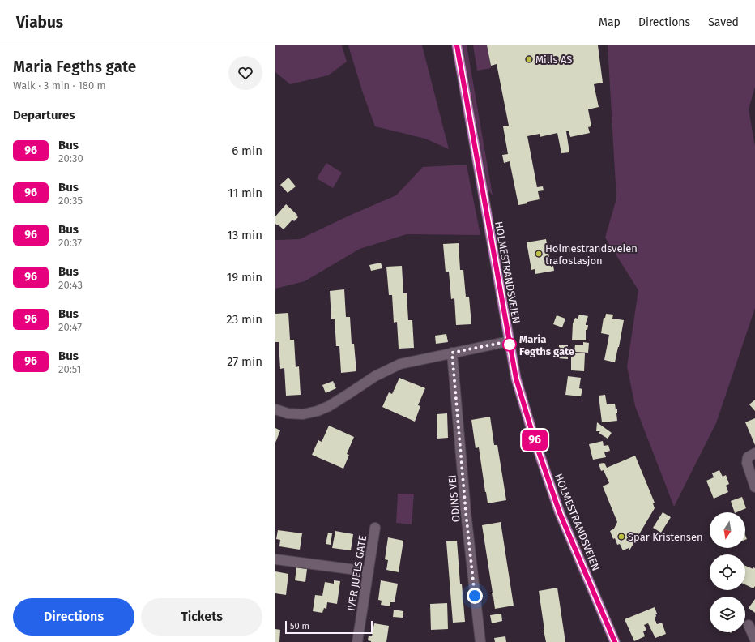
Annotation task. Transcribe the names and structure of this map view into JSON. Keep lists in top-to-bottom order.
{
  "streets": {
    "main road": ["HOLMESTRANDSVEIEN"],
    "street": ["ODINS VEI", "IVER JUELS GATE"]
  },
  "places": [
    "Mills AS",
    "Holmestrandsveien trafostasjon",
    "Maria Fegths gate",
    "Spar Kristensen"
  ],
  "lines": ["bus line 96"],
  "scale_bar": "50 m",
  "north": "bottom",
  "page": {
    "header": "Viabus",
    "nav": ["Map", "Directions", "Saved"],
    "heading": [
      ["Maria Fegths gate", "Walk · 3 min · 180 m"],
      "Departures"
    ],
    "on_map": "96",
    "list": [
      {
        "mark": "96",
        "name": "Bus",
        "note": "20:30",
        "value": "6 min"
      },
      {
        "mark": "96",
        "name": "Bus",
        "note": "20:35",
        "value": "11 min"
      },
      {
        "mark": "96",
        "name": "Bus",
        "note": "20:37",
        "value": "13 min"
      },
      {
        "mark": "96",
        "name": "Bus",
        "note": "20:43",
        "value": "19 min"
      },
      {
        "mark": "96",
        "name": "Bus",
        "note": "20:47",
        "value": "23 min"
      },
      {
        "mark": "96",
        "name": "Bus",
        "note": "20:51",
        "value": "27 min"
      }
    ],
    "buttons": ["Directions", "Tickets"],
    "scale": "50 m"
  }
}
